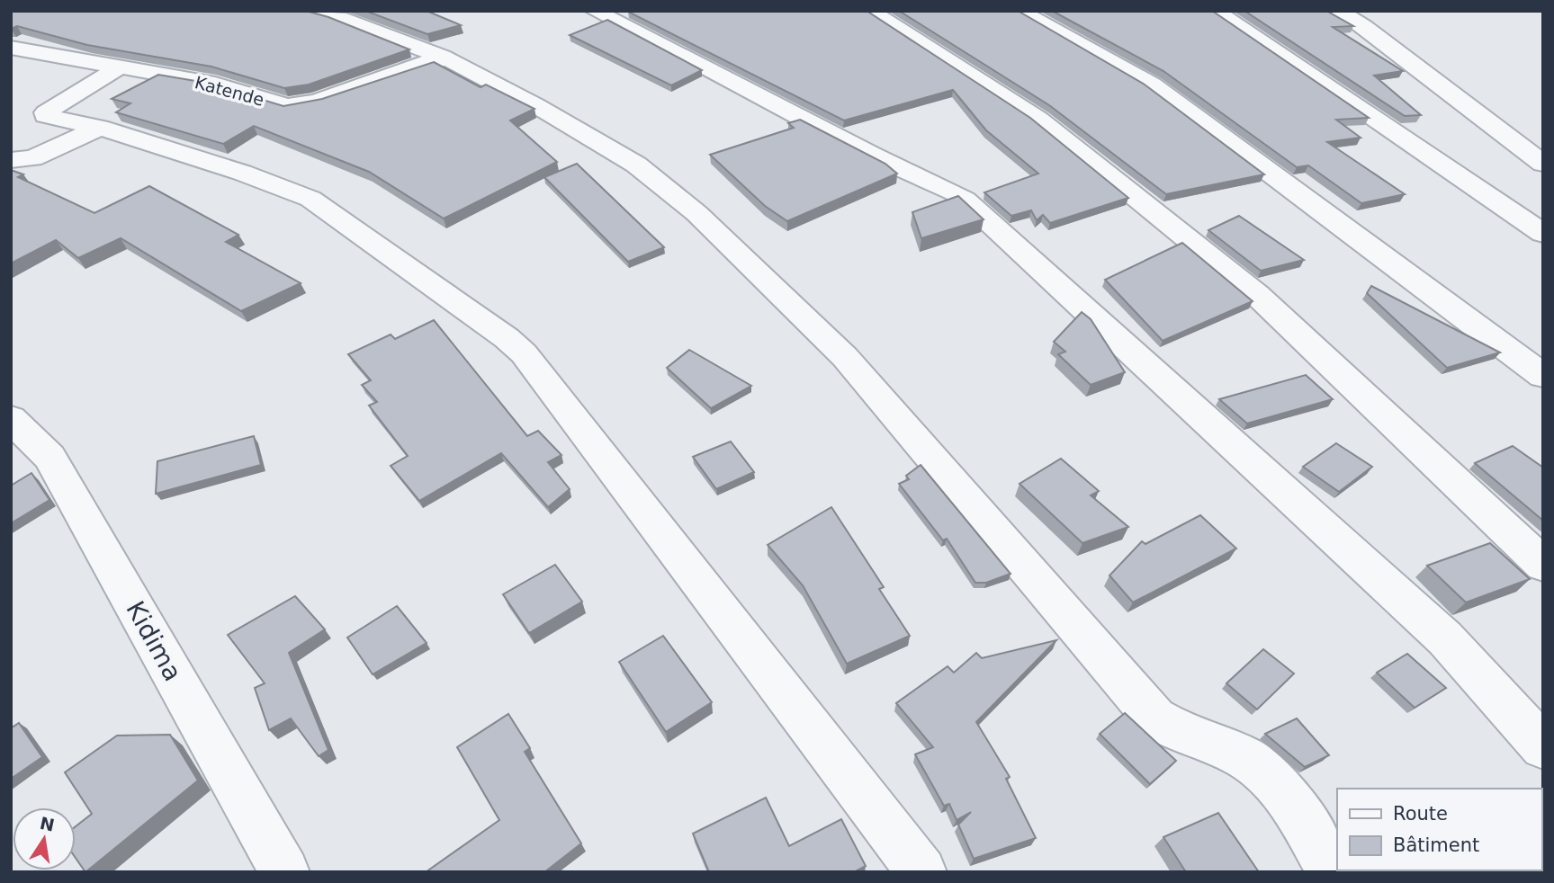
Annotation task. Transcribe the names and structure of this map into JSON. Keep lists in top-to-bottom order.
{
  "streets": {
    "street": ["Katende", "Kidima"]
  },
  "legend": ["Route", "Bâtiment"],
  "north": "top"
}
